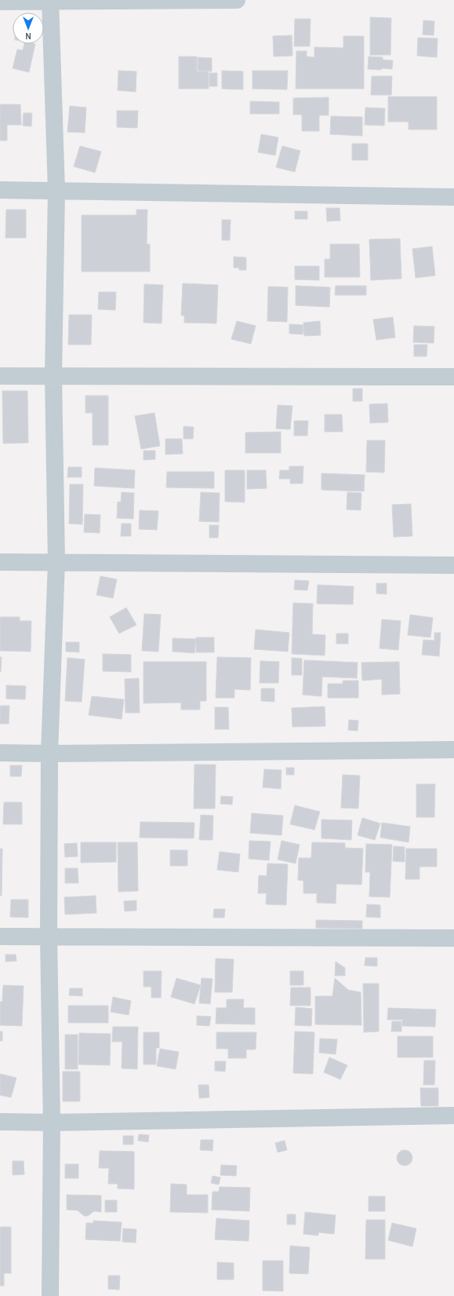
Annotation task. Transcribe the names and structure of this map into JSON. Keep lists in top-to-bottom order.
{
  "north": "bottom"
}
